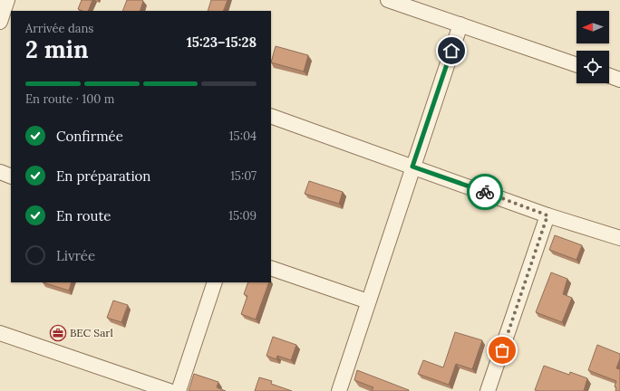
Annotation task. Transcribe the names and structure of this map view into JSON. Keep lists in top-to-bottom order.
{
  "places": {
    "office": ["BEC Sarl"]
  },
  "north": "left",
  "page": {
    "heading": ["2 min", "Arrivée dans", "15:23–15:28"],
    "bar": "En route · 100 m",
    "list": [
      ["Confirmée", "15:04"],
      ["En préparation", "15:07"],
      ["En route", "15:09"],
      "Livrée"
    ]
  }
}
